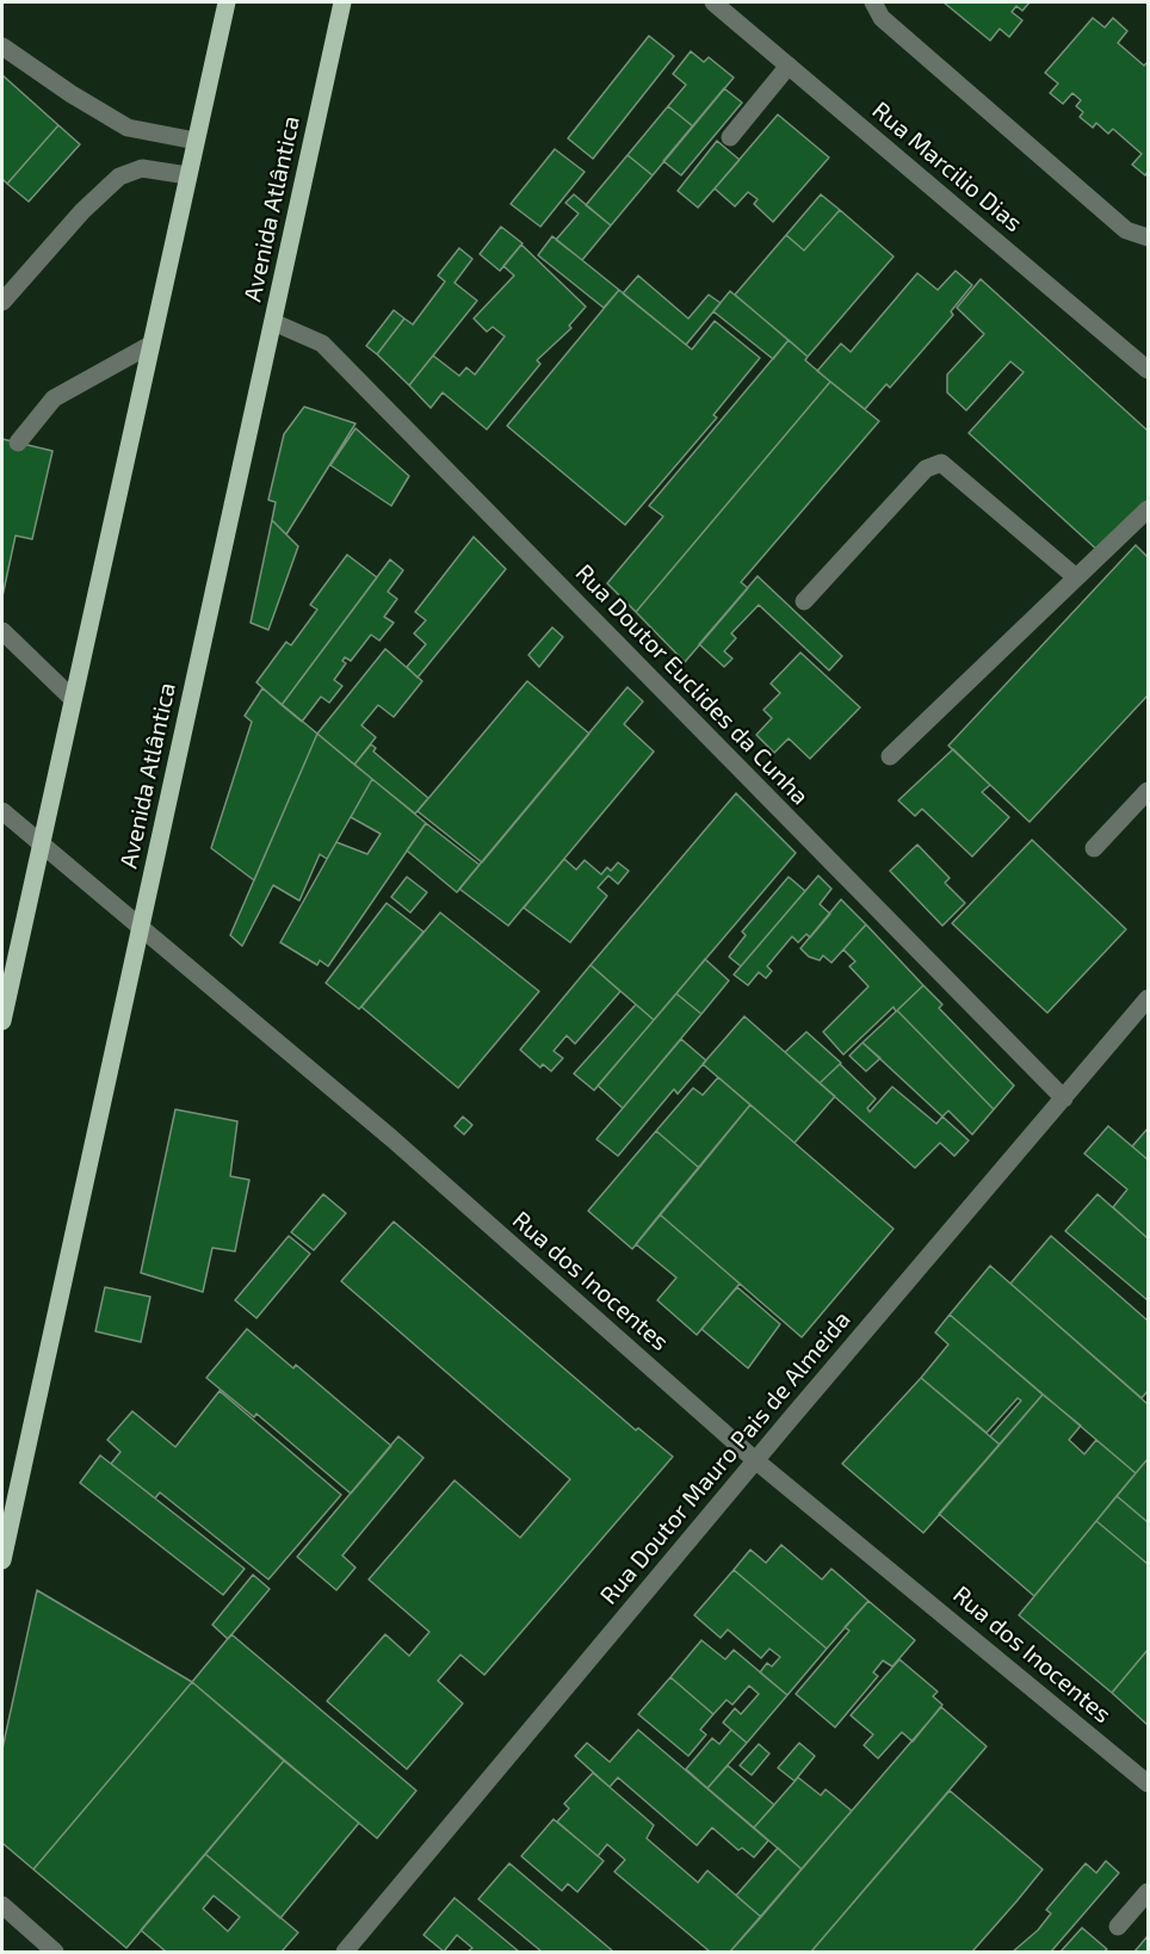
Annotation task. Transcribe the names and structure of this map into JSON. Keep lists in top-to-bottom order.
{
  "streets": {
    "main road": ["Avenida Atlântica"],
    "street": [
      "Rua Marcilio Dias",
      "Rua Doutor Euclides da Cunha",
      "Rua dos Inocentes",
      "Rua Doutor Mauro Pais de Almeida"
    ]
  },
  "crossings": [
    ["Avenida Atlântica", "Rua Doutor Euclides da Cunha"],
    ["Avenida Atlântica", "Rua dos Inocentes"],
    ["Rua Doutor Euclides da Cunha", "Rua Doutor Mauro Pais de Almeida"],
    ["Rua dos Inocentes", "Rua Doutor Mauro Pais de Almeida"]
  ]
}
